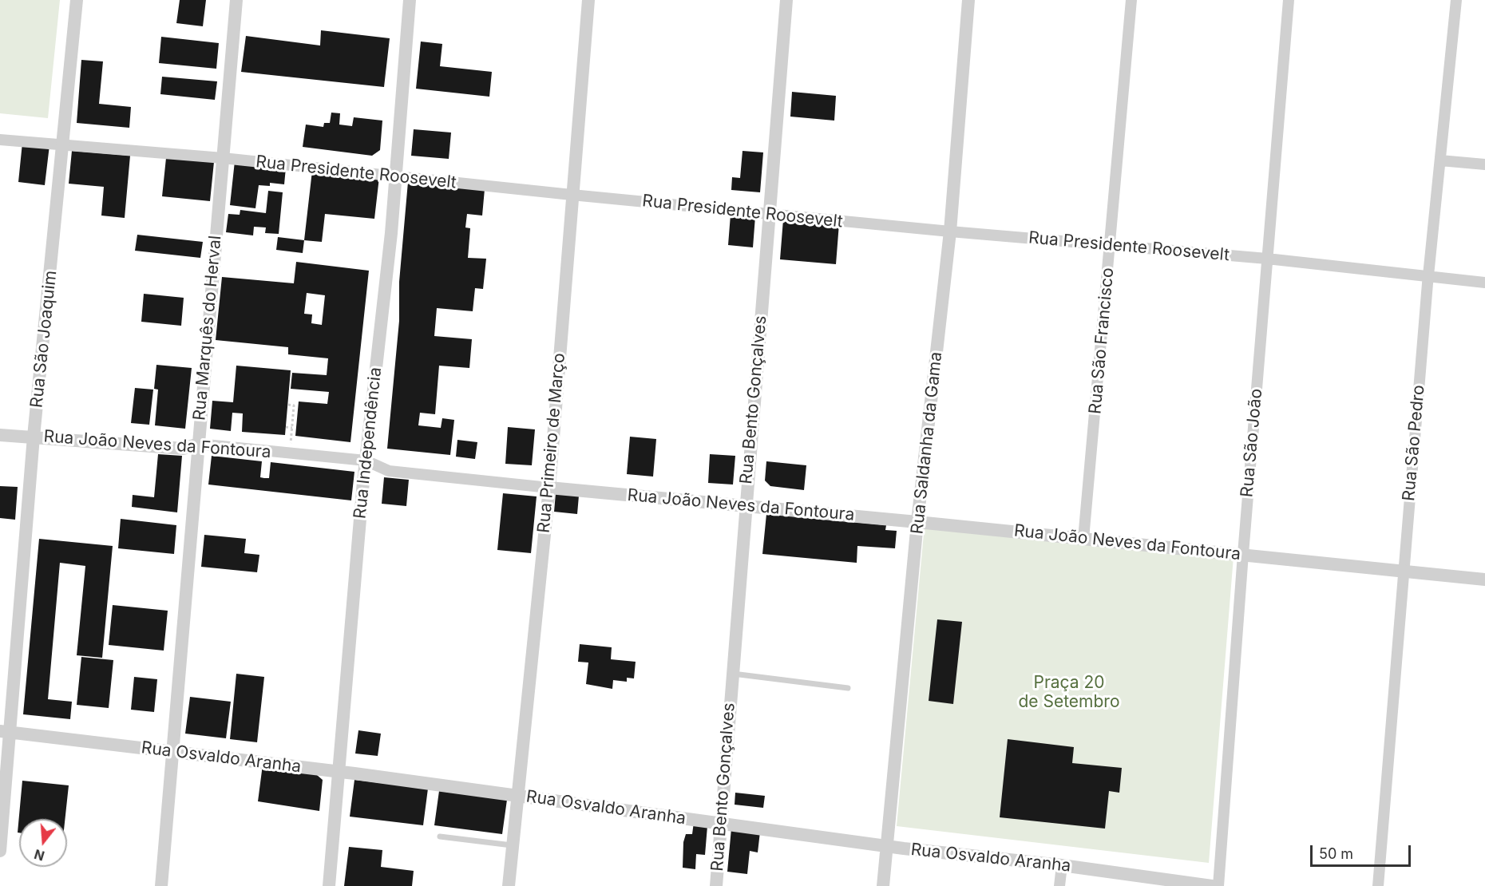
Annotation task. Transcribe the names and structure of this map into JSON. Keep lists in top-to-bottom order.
{
  "streets": {
    "street": [
      "Rua Presidente Roosevelt",
      "Rua Marquês do Herval",
      "Rua São Joaquim",
      "Rua São Francisco",
      "Rua Bento Gonçalves",
      "Rua Independência",
      "Rua Primeiro de Março",
      "Rua Saldanha da Gama",
      "Rua São João",
      "Rua São Pedro",
      "Rua João Neves da Fontoura",
      "Rua Osvaldo Aranha"
    ]
  },
  "crossings": [
    ["Rua Presidente Roosevelt", "Rua Marquês do Herval"],
    ["Rua Presidente Roosevelt", "Rua São Joaquim"],
    ["Rua Presidente Roosevelt", "Rua São Francisco"],
    ["Rua Presidente Roosevelt", "Rua Bento Gonçalves"],
    ["Rua Presidente Roosevelt", "Rua Independência"],
    ["Rua Presidente Roosevelt", "Rua Primeiro de Março"],
    ["Rua Presidente Roosevelt", "Rua Saldanha da Gama"],
    ["Rua Presidente Roosevelt", "Rua São João"],
    ["Rua Presidente Roosevelt", "Rua São Pedro"],
    ["Rua Marquês do Herval", "Rua João Neves da Fontoura"],
    ["Rua Marquês do Herval", "Rua Osvaldo Aranha"],
    ["Rua São Joaquim", "Rua João Neves da Fontoura"],
    ["Rua São Joaquim", "Rua Osvaldo Aranha"],
    ["Rua São Francisco", "Rua João Neves da Fontoura"],
    ["Rua Bento Gonçalves", "Rua João Neves da Fontoura"],
    ["Rua Bento Gonçalves", "Rua Osvaldo Aranha"],
    ["Rua Independência", "Rua João Neves da Fontoura"],
    ["Rua Independência", "Rua Osvaldo Aranha"],
    ["Rua Primeiro de Março", "Rua João Neves da Fontoura"],
    ["Rua Primeiro de Março", "Rua Osvaldo Aranha"],
    ["Rua Saldanha da Gama", "Rua João Neves da Fontoura"],
    ["Rua Saldanha da Gama", "Rua Osvaldo Aranha"],
    ["Rua São João", "Rua João Neves da Fontoura"],
    ["Rua São Pedro", "Rua João Neves da Fontoura"]
  ],
  "parks": ["Praça 20 de Setembro"],
  "scale_bar": "50 m",
  "north": "bottom"
}
